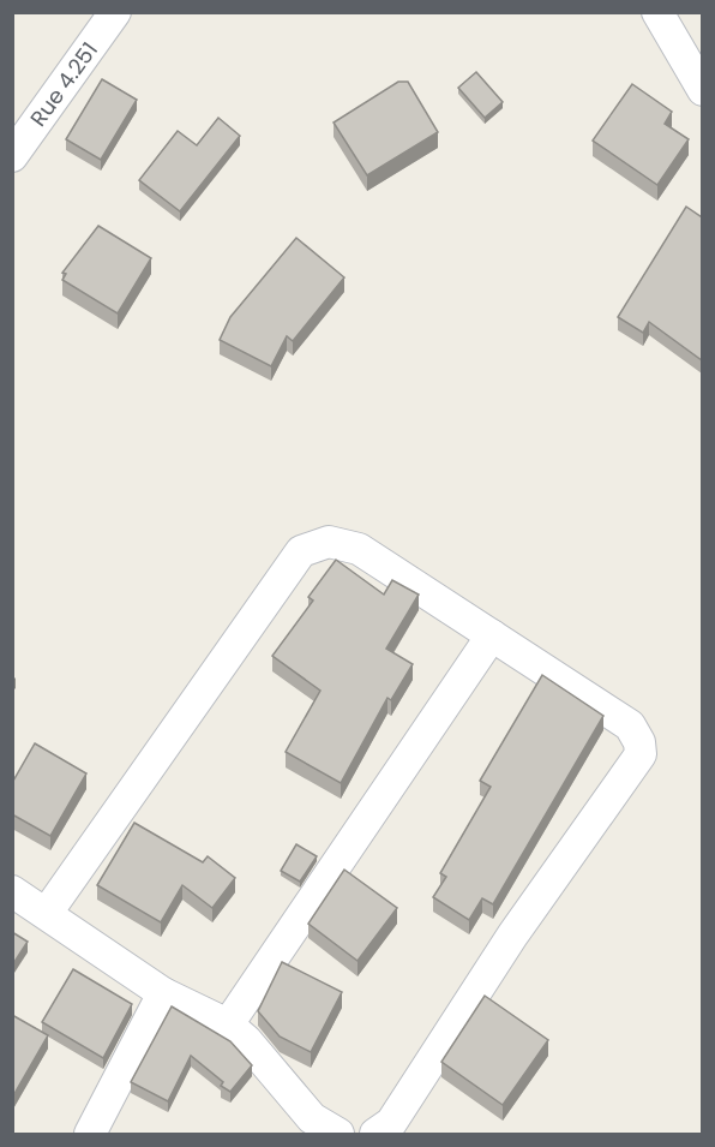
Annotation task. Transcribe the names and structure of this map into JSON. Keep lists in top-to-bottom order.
{
  "streets": {
    "street": ["Rue 4.251"]
  }
}
